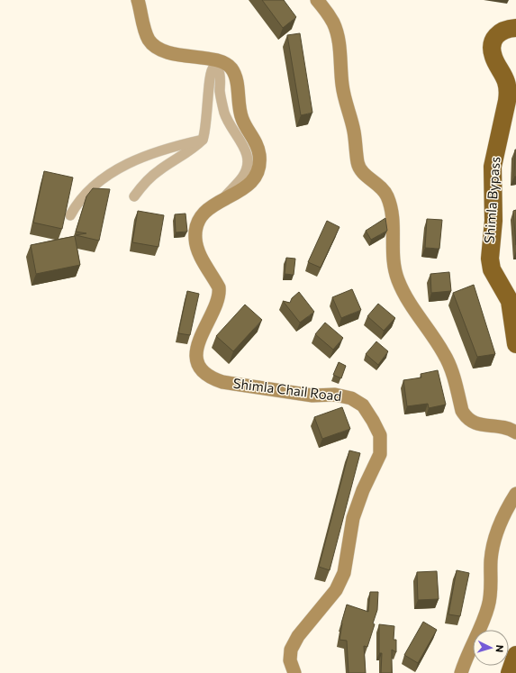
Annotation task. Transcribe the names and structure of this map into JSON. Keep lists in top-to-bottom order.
{
  "streets": {
    "highway": ["Shimla Bypass"],
    "main road": ["Shimla Chail Road"]
  },
  "north": "right"
}
